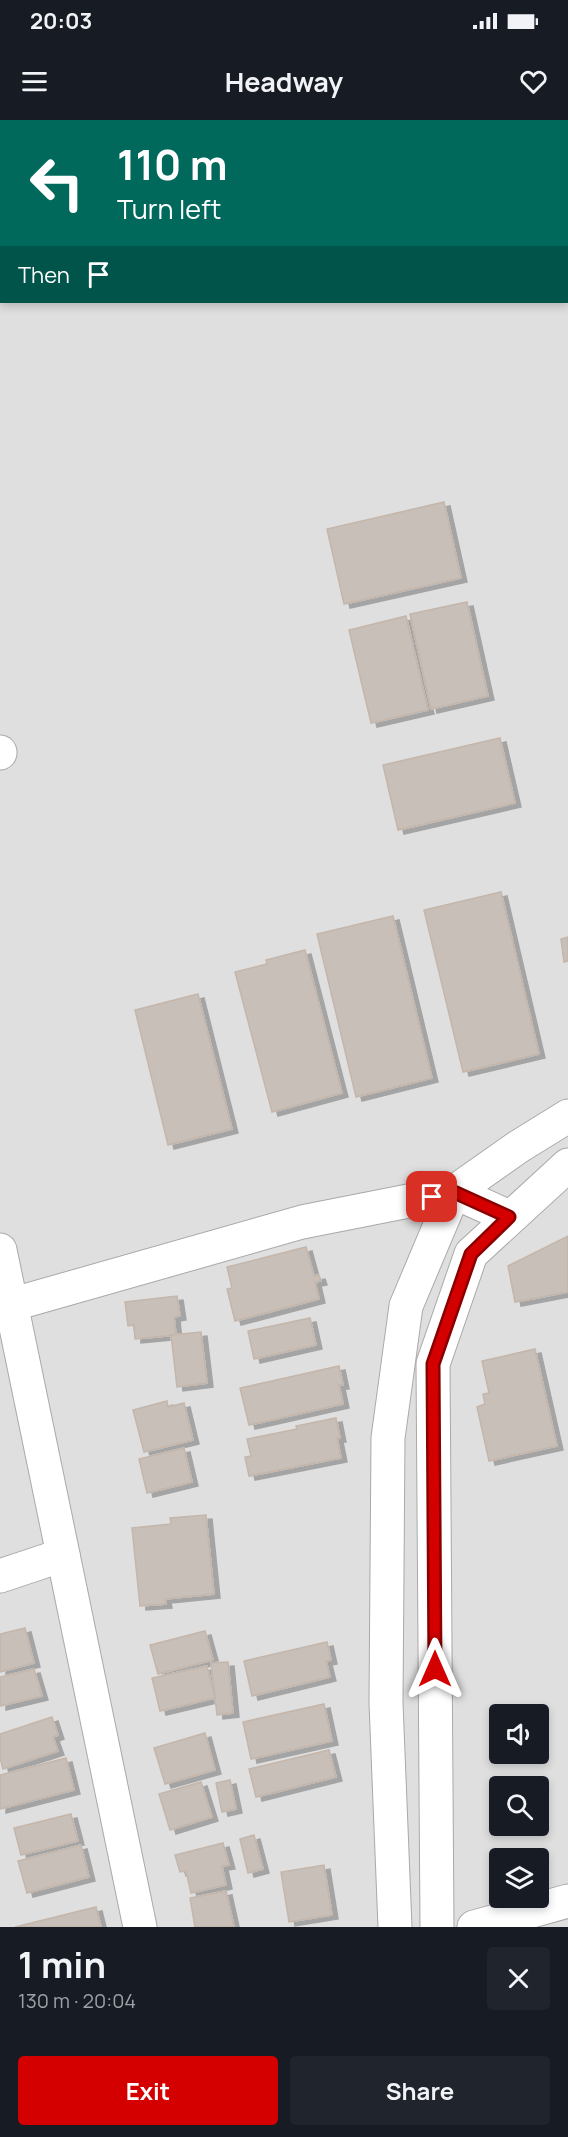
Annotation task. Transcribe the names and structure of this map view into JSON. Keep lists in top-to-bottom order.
{
  "page": {
    "status": "20:03",
    "header": "Headway",
    "turn": ["110 m", "Turn left"],
    "then": "Then",
    "heading": ["1 min", "130 m · 20:04"],
    "buttons": ["Exit", "Share"]
  }
}
